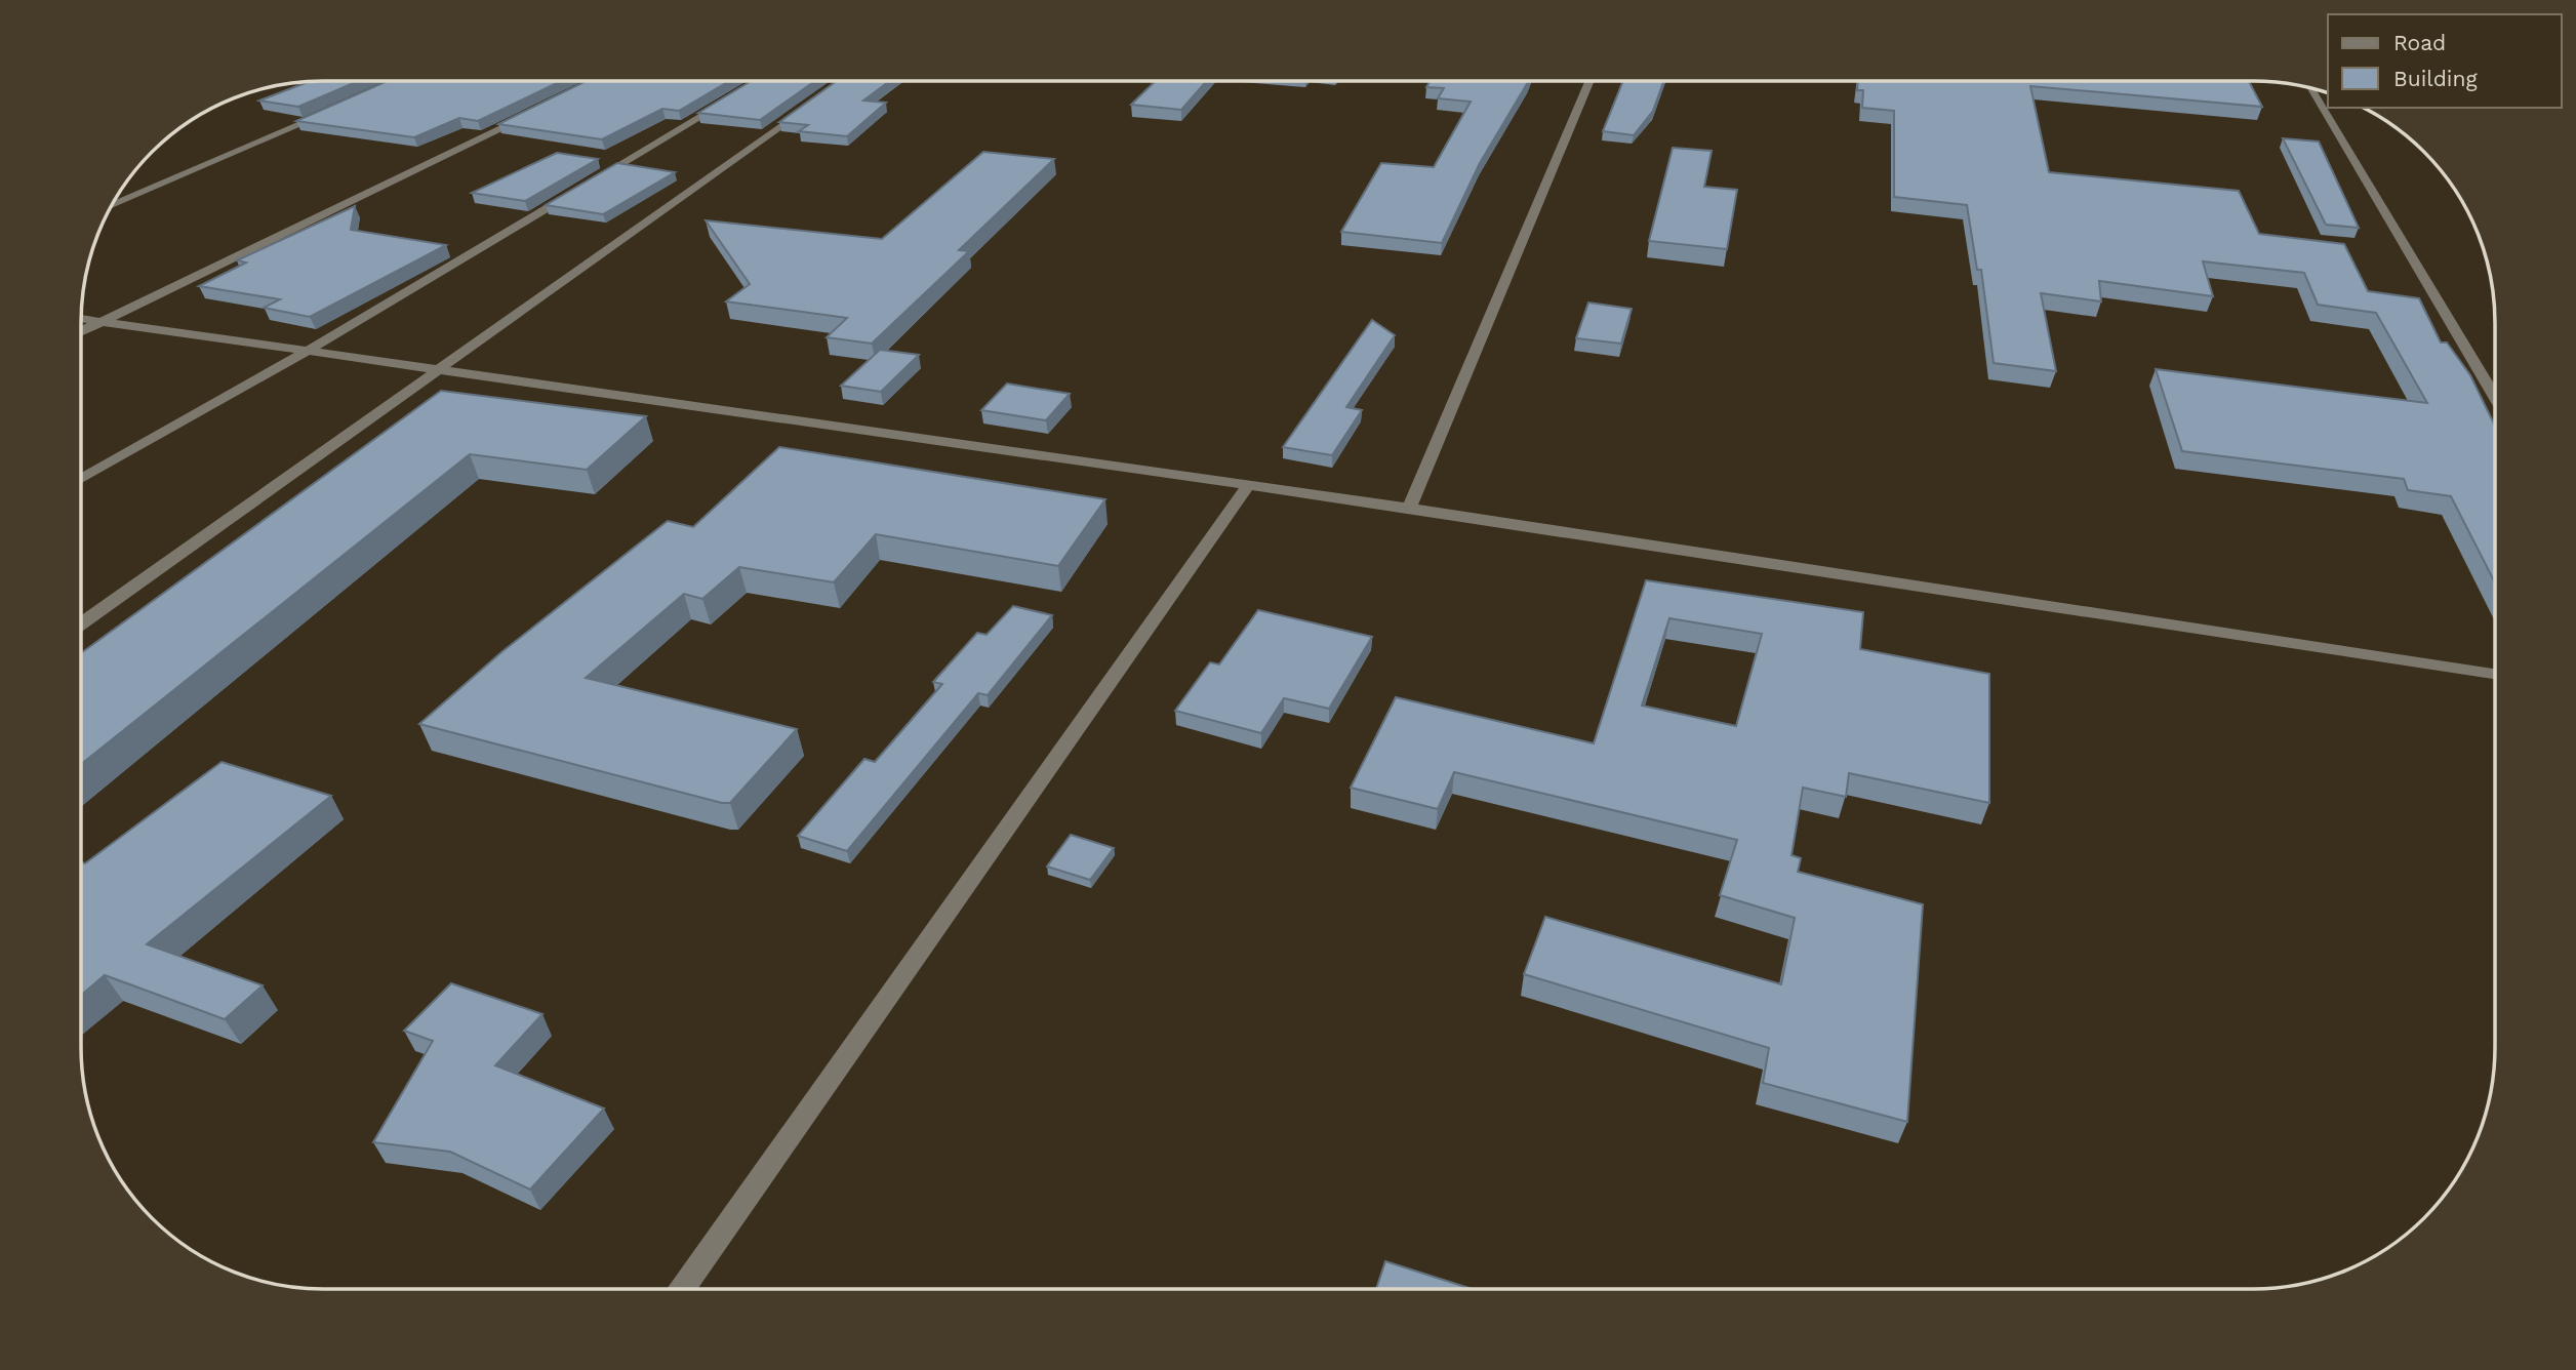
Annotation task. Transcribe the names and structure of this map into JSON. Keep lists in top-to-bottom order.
{
  "legend": ["Road", "Building"]
}
